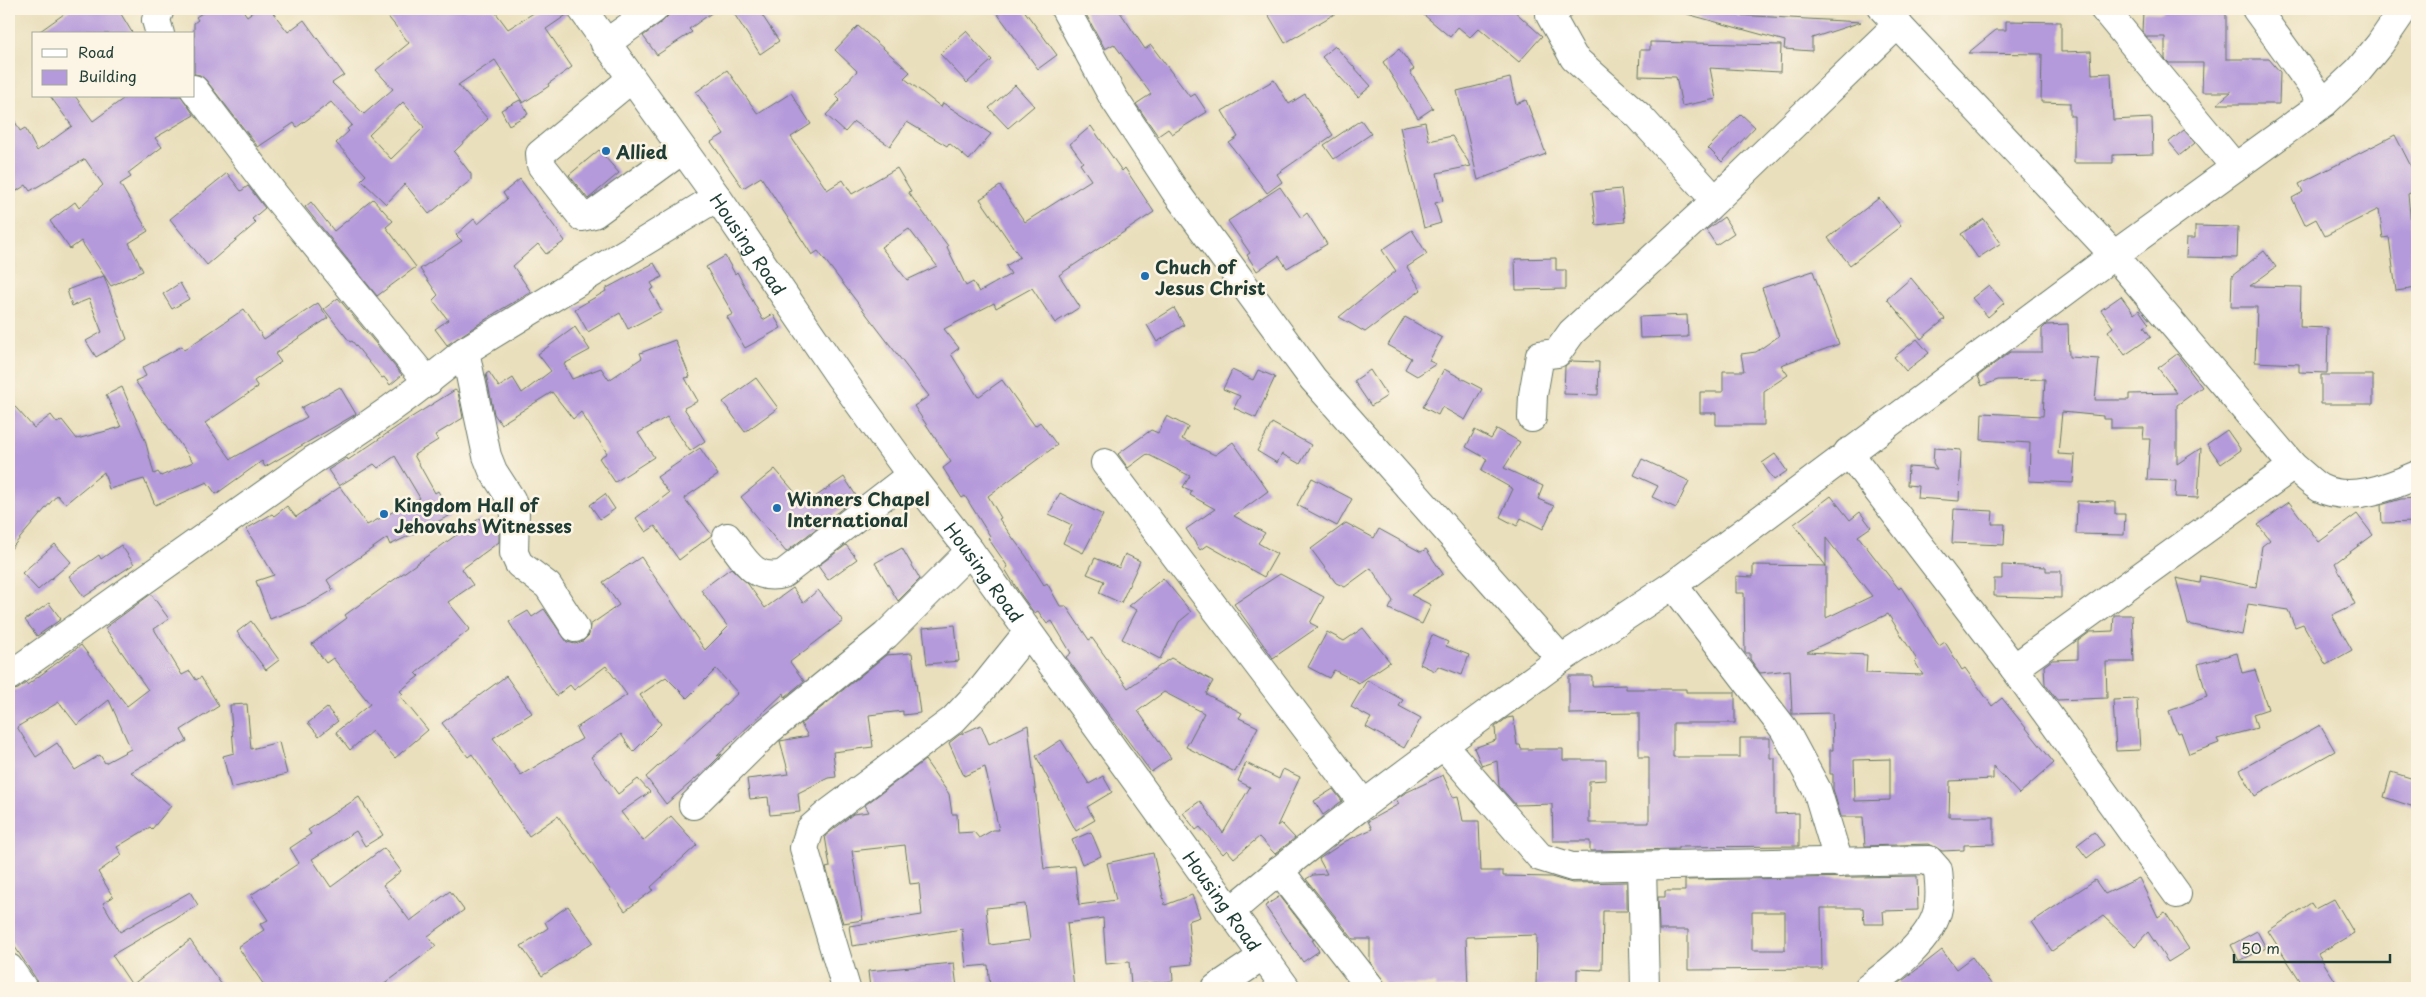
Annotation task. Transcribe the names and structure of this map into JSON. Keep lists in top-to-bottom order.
{
  "streets": {
    "street": ["Housing Road"]
  },
  "places": [
    "Allied",
    "Chuch of Jesus Christ",
    "Winners Chapel International",
    "Kingdom Hall of Jehovahs Witnesses"
  ],
  "legend": ["Road", "Building"],
  "scale_bar": "50 m"
}
